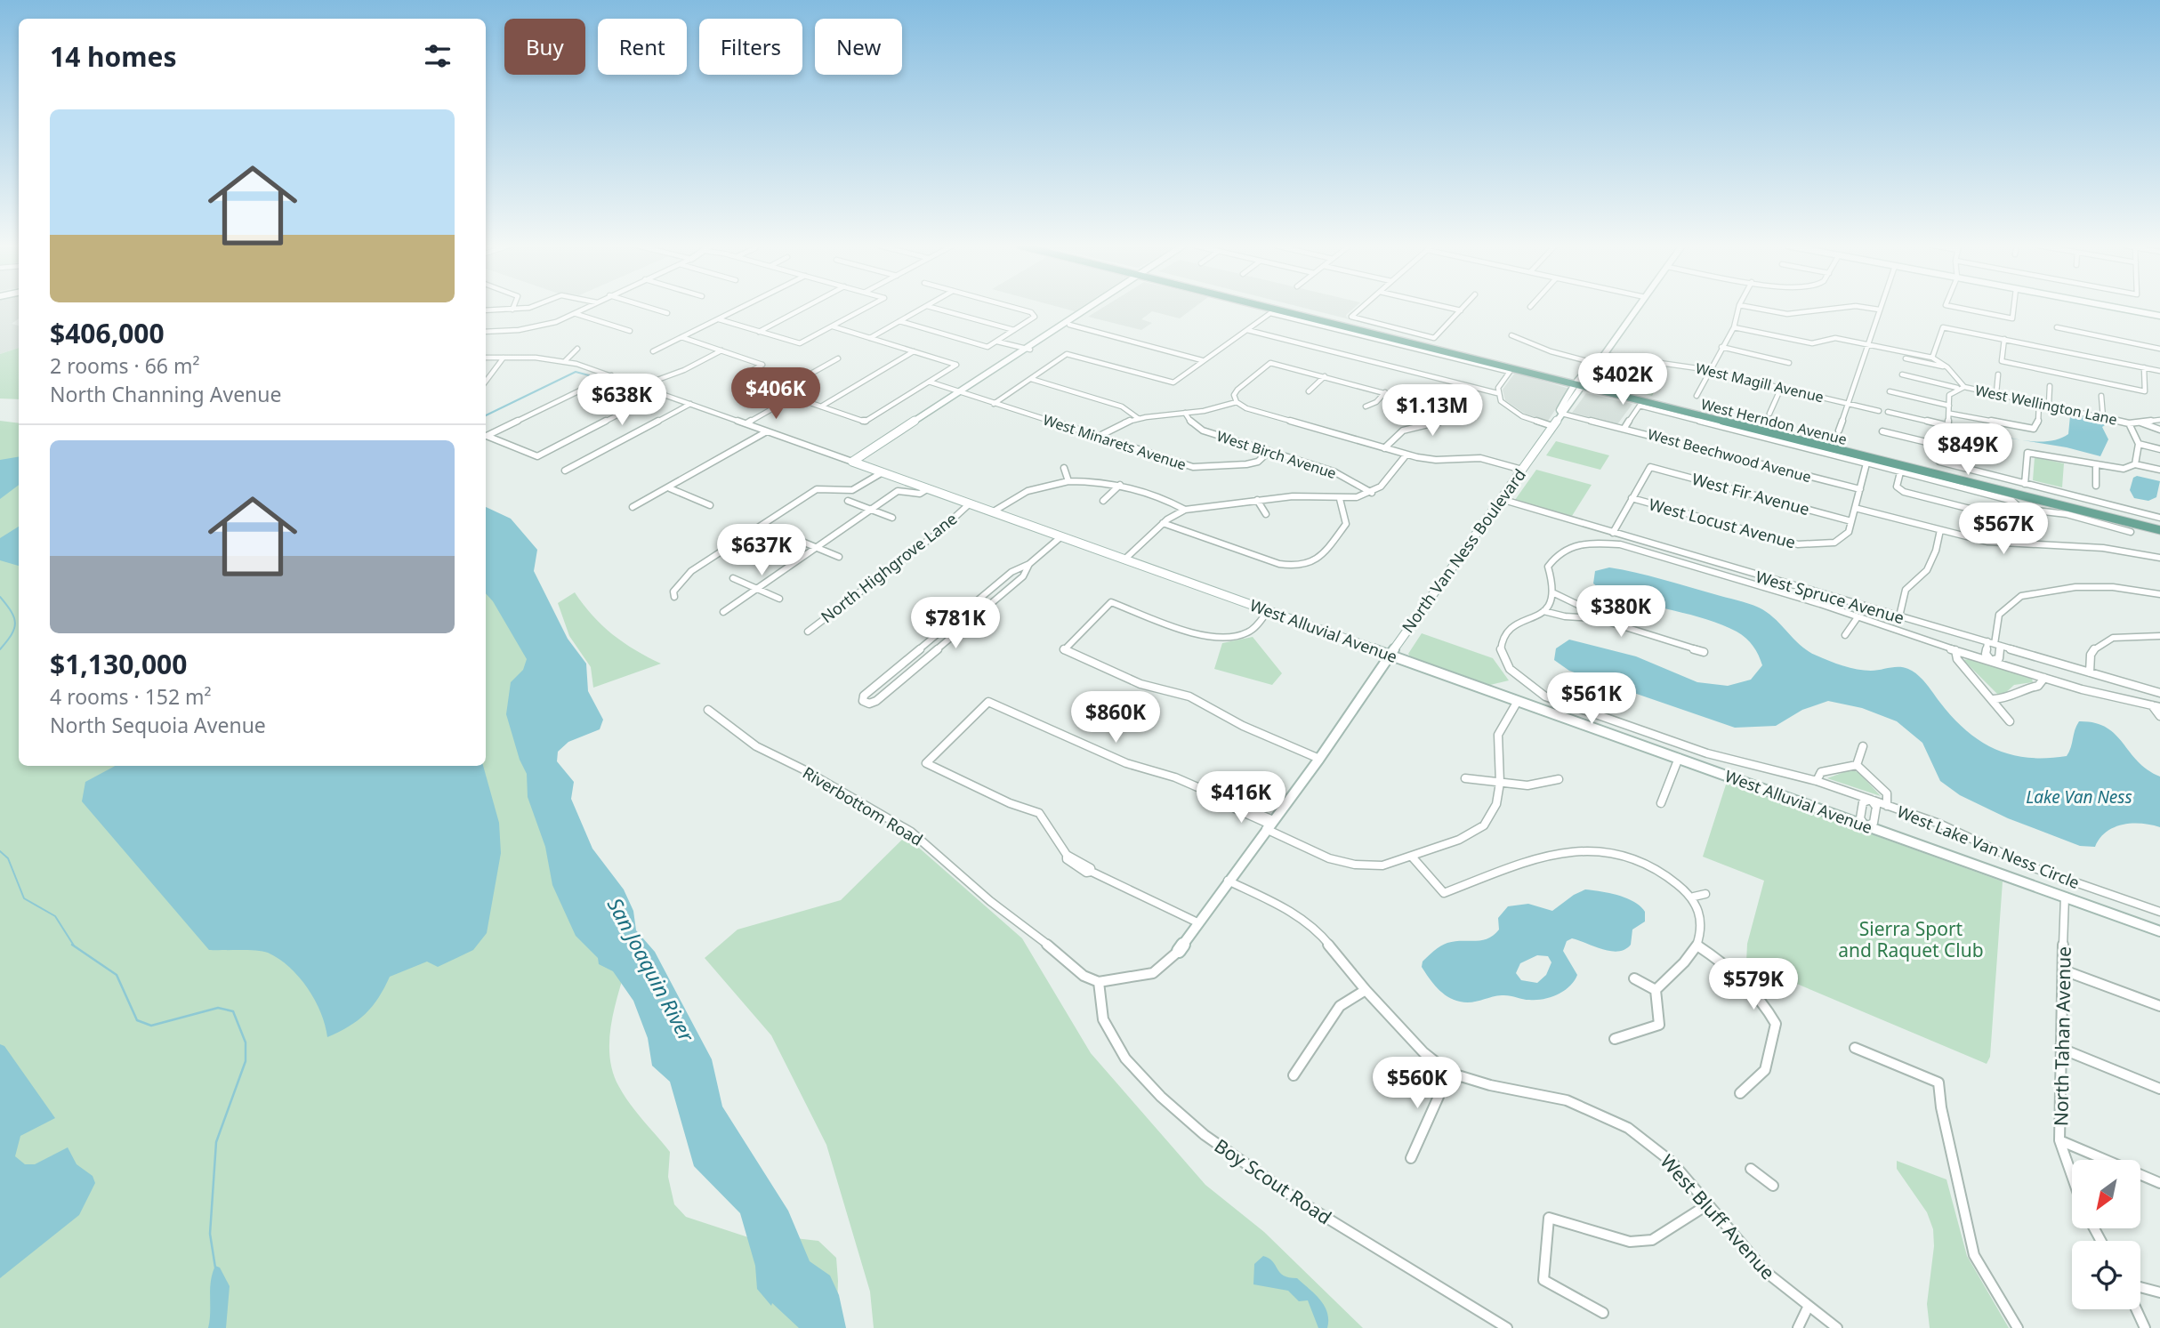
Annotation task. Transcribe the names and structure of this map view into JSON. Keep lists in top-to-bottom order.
{
  "streets": {
    "main road": ["West Herndon Avenue"],
    "street": [
      "West Magill Avenue",
      "West Wellington Lane",
      "West Minarets Avenue",
      "West Birch Avenue",
      "West Beechwood Avenue",
      "West Fir Avenue",
      "West Locust Avenue",
      "North Van Ness Boulevard",
      "North Highgrove Lane",
      "West Spruce Avenue",
      "West Alluvial Avenue",
      "Riverbottom Road",
      "West Lake Van Ness Circle",
      "North Tahan Avenue",
      "Boy Scout Road",
      "West Bluff Avenue"
    ]
  },
  "crossings": [
    ["West Magill Avenue", "North Van Ness Boulevard"],
    ["West Herndon Avenue", "North Van Ness Boulevard"],
    ["West Minarets Avenue", "West Birch Avenue"],
    ["West Beechwood Avenue", "North Van Ness Boulevard"],
    ["West Fir Avenue", "West Locust Avenue"],
    ["North Van Ness Boulevard", "West Spruce Avenue"],
    ["North Van Ness Boulevard", "West Alluvial Avenue"],
    ["North Van Ness Boulevard", "Riverbottom Road"],
    ["North Van Ness Boulevard", "Boy Scout Road"],
    ["North Van Ness Boulevard", "West Bluff Avenue"],
    ["North Highgrove Lane", "West Alluvial Avenue"],
    ["West Alluvial Avenue", "West Lake Van Ness Circle"],
    ["West Alluvial Avenue", "North Tahan Avenue"],
    ["Riverbottom Road", "Boy Scout Road"]
  ],
  "water": ["Lake Van Ness", "San Joaquin River"],
  "parks": ["Sierra Sport and Raquet Club"],
  "north": "bottom left",
  "page": {
    "chip": [
      "Buy",
      "Rent",
      "Filters",
      "New"
    ],
    "heading": "14 homes",
    "list": [
      {
        "name": "$406,000",
        "note": "2 rooms · 66 m² · North Channing Avenue"
      },
      {
        "name": "$1,130,000",
        "note": "4 rooms · 152 m² · North Sequoia Avenue"
      }
    ],
    "price": [
      "$402K",
      "$406K",
      "$638K",
      "$1.13M",
      "$849K",
      "$567K",
      "$637K",
      "$380K",
      "$781K",
      "$561K",
      "$860K",
      "$416K",
      "$579K",
      "$560K"
    ]
  }
}
